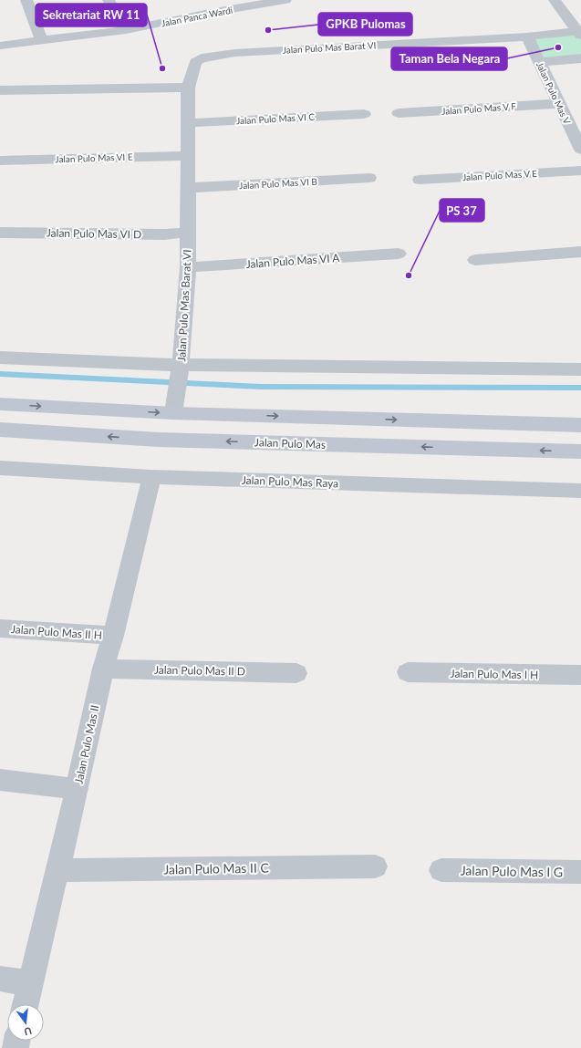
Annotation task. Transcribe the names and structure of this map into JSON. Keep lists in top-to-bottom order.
{
  "streets": {
    "street": [
      "Jalan Panca Wardi",
      "Jalan Pulo Mas Barat VI",
      "Jalan Pulo Mas V",
      "Jalan Pulo Mas V F",
      "Jalan Pulo Mas VI C",
      "Jalan Pulo Mas VI E",
      "Jalan Pulo Mas V E",
      "Jalan Pulo Mas VI B",
      "Jalan Pulo Mas VI D",
      "Jalan Pulo Mas VI A",
      "Jalan Pulo Mas",
      "Jalan Pulo Mas Raya",
      "Jalan Pulo Mas II H",
      "Jalan Pulo Mas II D",
      "Jalan Pulo Mas I H",
      "Jalan Pulo Mas II",
      "Jalan Pulo Mas II C",
      "Jalan Pulo Mas I G"
    ]
  },
  "crossings": [
    ["Jalan Pulo Mas Barat VI", "Jalan Pulo Mas V"],
    ["Jalan Pulo Mas Barat VI", "Jalan Pulo Mas VI C"],
    ["Jalan Pulo Mas Barat VI", "Jalan Pulo Mas VI E"],
    ["Jalan Pulo Mas Barat VI", "Jalan Pulo Mas VI B"],
    ["Jalan Pulo Mas Barat VI", "Jalan Pulo Mas VI D"],
    ["Jalan Pulo Mas Barat VI", "Jalan Pulo Mas VI A"],
    ["Jalan Pulo Mas V", "Jalan Pulo Mas V F"],
    ["Jalan Pulo Mas Raya", "Jalan Pulo Mas II"],
    ["Jalan Pulo Mas II H", "Jalan Pulo Mas II"],
    ["Jalan Pulo Mas II D", "Jalan Pulo Mas II"],
    ["Jalan Pulo Mas II", "Jalan Pulo Mas II C"]
  ],
  "places": [
    "GPKB Pulomas",
    "Taman Bela Negara",
    "Sekretariat RW 11",
    "PS 37"
  ],
  "north": "bottom"
}
